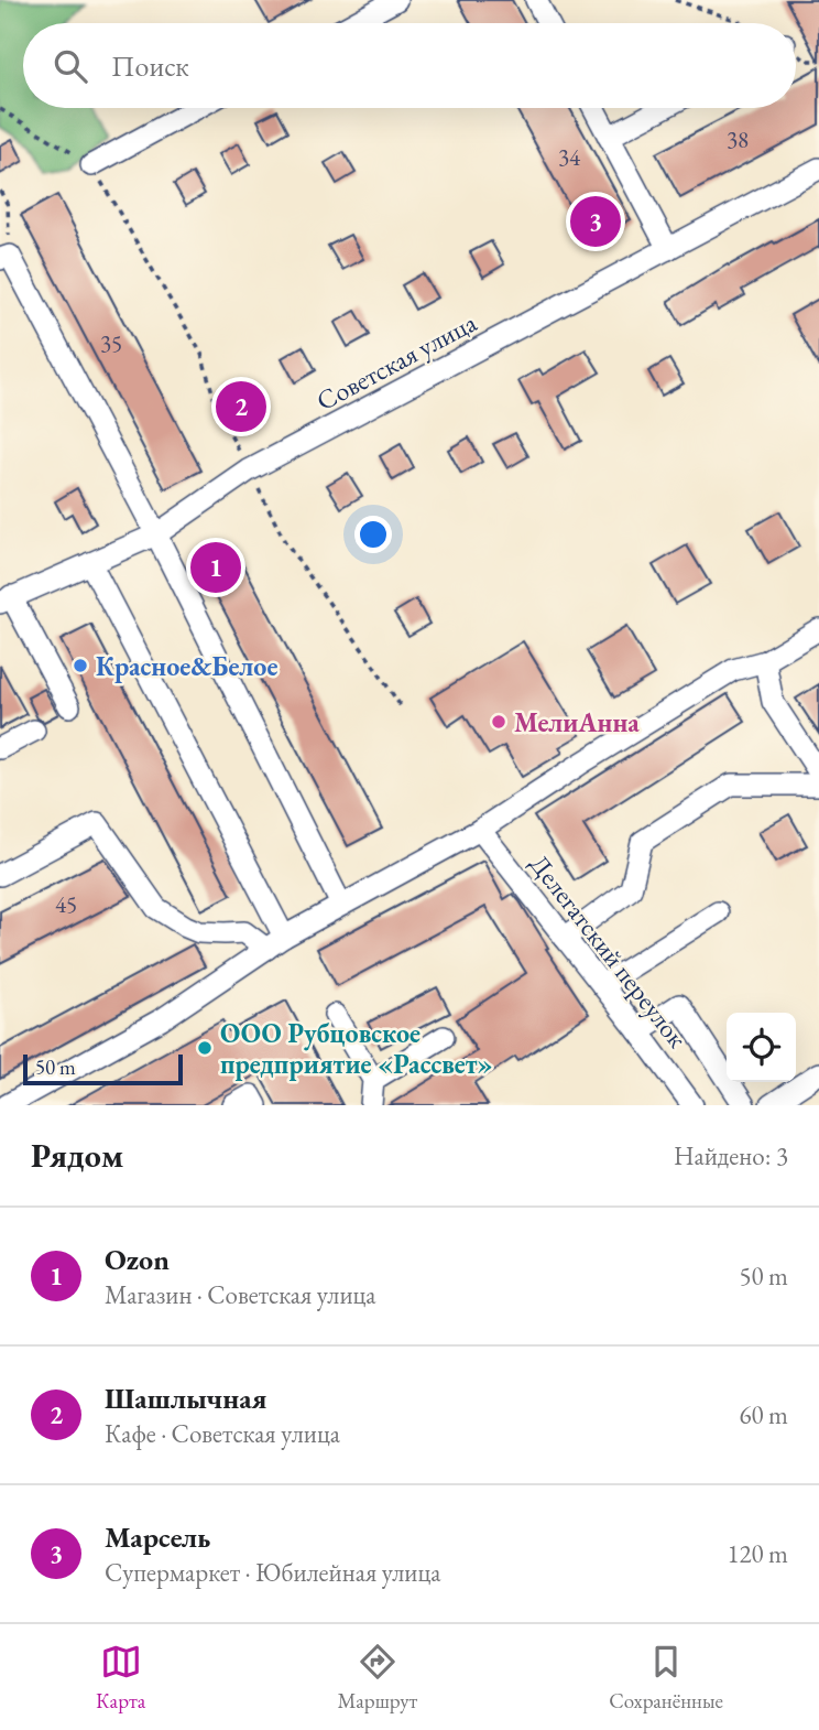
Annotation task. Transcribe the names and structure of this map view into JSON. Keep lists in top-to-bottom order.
{
  "streets": {
    "street": ["Советская улица", "Делегатский переулок"]
  },
  "places": ["Красное&Белое", "МелиАнна", "ООО Рубцовское предприятие «Рассвет»"],
  "house_numbers": [
    "38",
    "34",
    "35",
    "45"
  ],
  "scale_bar": "50 m",
  "page": {
    "search": "Поиск",
    "pins": ["3", "2", "1"],
    "scale": "50 m",
    "heading": ["Рядом", "Найдено: 3"],
    "list": [
      {
        "mark": "1",
        "name": "Ozon",
        "note": "Магазин · Советская улица",
        "value": "50 m"
      },
      {
        "mark": "2",
        "name": "Шашлычная",
        "note": "Кафе · Советская улица",
        "value": "60 m"
      },
      {
        "mark": "3",
        "name": "Марсель",
        "note": "Супермаркет · Юбилейная улица",
        "value": "120 m"
      }
    ],
    "nav": ["Карта", "Маршрут", "Сохранённые"]
  }
}
